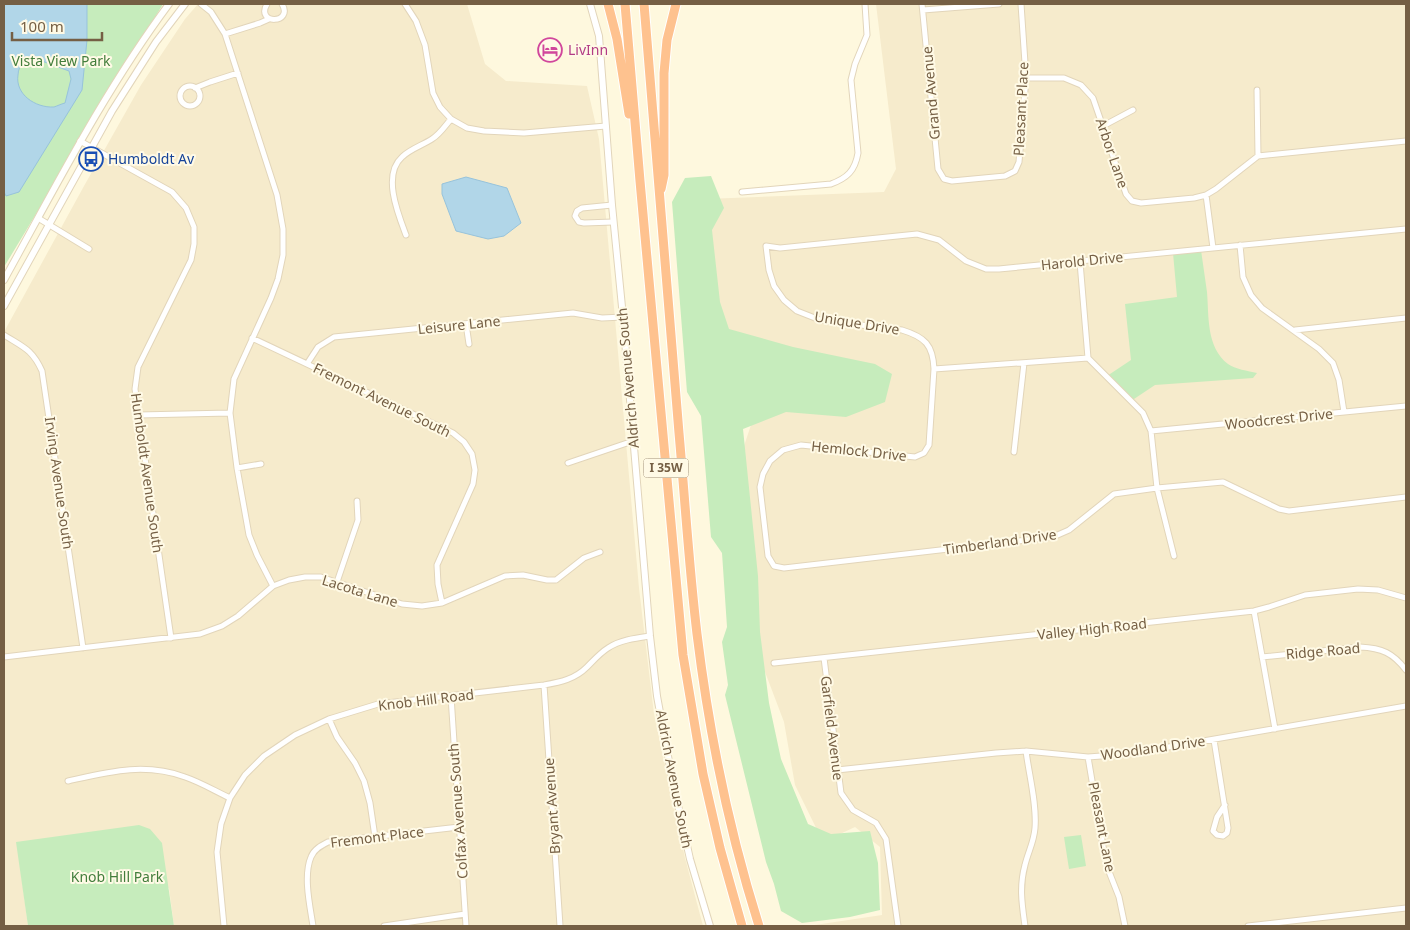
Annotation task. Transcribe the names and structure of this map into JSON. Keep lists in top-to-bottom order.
{
  "streets": {
    "highway": ["I 35W"],
    "street": [
      "Grand Avenue",
      "Pleasant Place",
      "Arbor Lane",
      "Harold Drive",
      "Unique Drive",
      "Leisure Lane",
      "Aldrich Avenue South",
      "Fremont Avenue South",
      "Woodcrest Drive",
      "Hemlock Drive",
      "Humboldt Avenue South",
      "Irving Avenue South",
      "Timberland Drive",
      "Lacota Lane",
      "Valley High Road",
      "Ridge Road",
      "Knob Hill Road",
      "Garfield Avenue",
      "Woodland Drive",
      "Bryant Avenue",
      "Colfax Avenue South",
      "Pleasant Lane",
      "Fremont Place"
    ]
  },
  "crossings": [
    ["Grand Avenue", "Pleasant Place"],
    ["Pleasant Place", "Arbor Lane"],
    ["Harold Drive", "Unique Drive"],
    ["Unique Drive", "Hemlock Drive"],
    ["Leisure Lane", "Aldrich Avenue South"],
    ["Leisure Lane", "Fremont Avenue South"],
    ["Aldrich Avenue South", "Knob Hill Road"],
    ["Fremont Avenue South", "Lacota Lane"],
    ["Hemlock Drive", "Timberland Drive"],
    ["Humboldt Avenue South", "Lacota Lane"],
    ["Irving Avenue South", "Lacota Lane"],
    ["Valley High Road", "Garfield Avenue"],
    ["Knob Hill Road", "Bryant Avenue"],
    ["Knob Hill Road", "Colfax Avenue South"],
    ["Garfield Avenue", "Woodland Drive"],
    ["Woodland Drive", "Pleasant Lane"],
    ["Colfax Avenue South", "Fremont Place"]
  ],
  "parks": ["Vista View Park", "Knob Hill Park"],
  "places": {
    "hotel": ["LivInn"],
    "bus stop": ["Humboldt Av"]
  },
  "scale_bar": "100 m"
}
